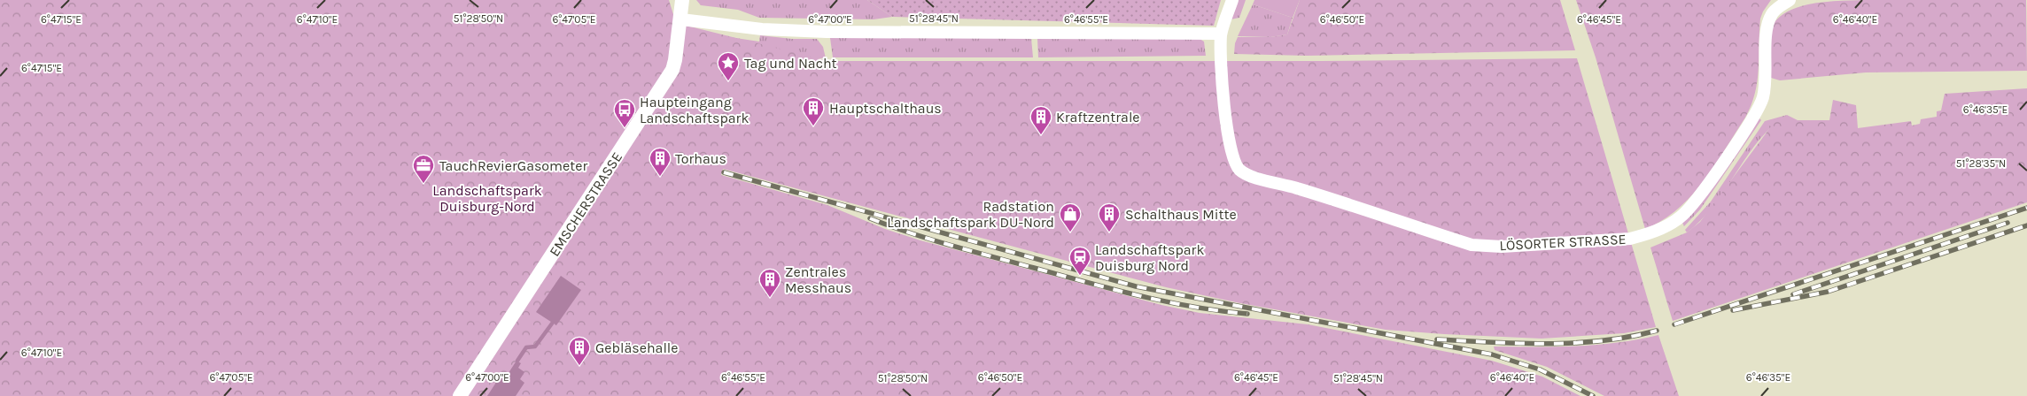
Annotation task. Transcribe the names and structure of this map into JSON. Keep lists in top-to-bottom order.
{
  "streets": {
    "street": ["EMSCHERSTRASSE", "LÖSORTER STRASSE"]
  },
  "parks": ["Landschaftspark Duisburg-Nord"],
  "places": {
    "place": ["Tag und Nacht"],
    "building": [
      "Hauptschalthaus",
      "Kraftzentrale",
      "Torhaus",
      "Schalthaus Mitte",
      "Zentrales Messhaus",
      "Gebläsehalle"
    ],
    "bus stop": ["Haupteingang Landschaftspark"],
    "office": ["TauchRevierGasometer"],
    "shop": ["Radstation Landschaftspark DU-Nord"],
    "station": ["Landschaftspark Duisburg Nord"]
  },
  "coordinates": [
    "51°28'50\"N",
    "51°28'45\"N",
    "6°47'15\"E",
    "6°47'10\"E",
    "6°47'05\"E",
    "6°47'00\"E",
    "6°46'45\"E",
    "6°46'40\"E",
    "6°46'55\"E",
    "6°46'50\"E",
    "6°46'35\"E",
    "51°28'35\"N"
  ]
}
